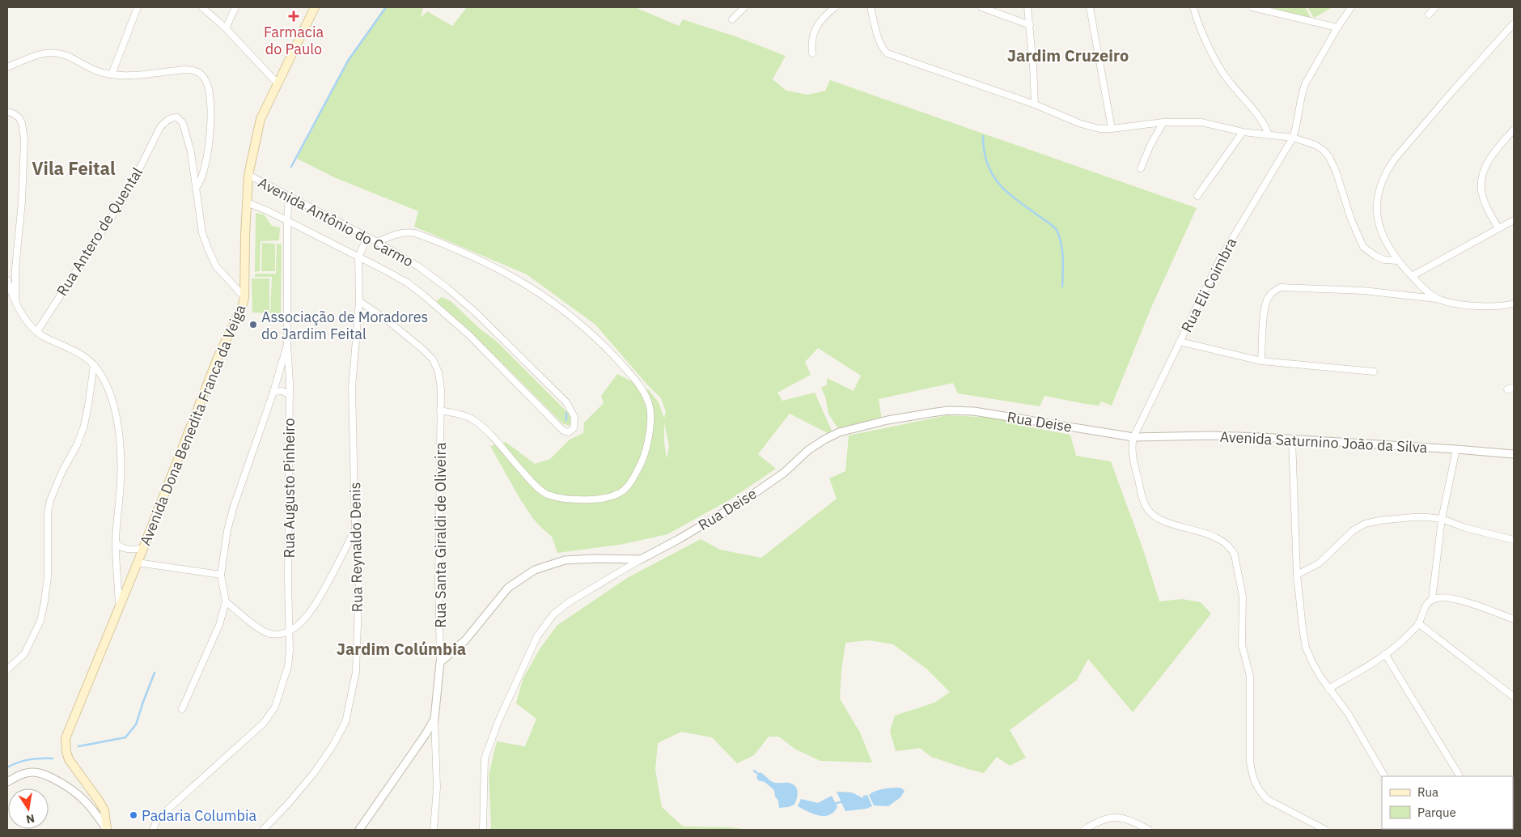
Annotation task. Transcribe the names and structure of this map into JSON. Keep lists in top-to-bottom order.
{
  "streets": {
    "main road": ["Avenida Dona Benedita Franca da Veiga"],
    "street": [
      "Avenida Antônio do Carmo",
      "Rua Antero de Quental",
      "Rua Eli Coimbra",
      "Rua Deise",
      "Avenida Saturnino João da Silva",
      "Rua Augusto Pinheiro",
      "Rua Santa Giraldi de Oliveira",
      "Rua Reynaldo Denis"
    ]
  },
  "crossings": [
    ["Avenida Antônio do Carmo", "Avenida Dona Benedita Franca da Veiga"],
    ["Avenida Antônio do Carmo", "Rua Reynaldo Denis"],
    ["Rua Eli Coimbra", "Rua Deise"],
    ["Rua Eli Coimbra", "Avenida Saturnino João da Silva"],
    ["Rua Deise", "Avenida Saturnino João da Silva"],
    ["Rua Santa Giraldi de Oliveira", "Rua Reynaldo Denis"]
  ],
  "districts": ["Jardim Cruzeiro", "Vila Feital", "Jardim Colúmbia"],
  "places": {
    "health": ["Farmacia do Paulo"],
    "other": ["Associação de Moradores do Jardim Feital", "Padaria Columbia"]
  },
  "legend": ["Rua", "Parque"],
  "north": "bottom"
}
